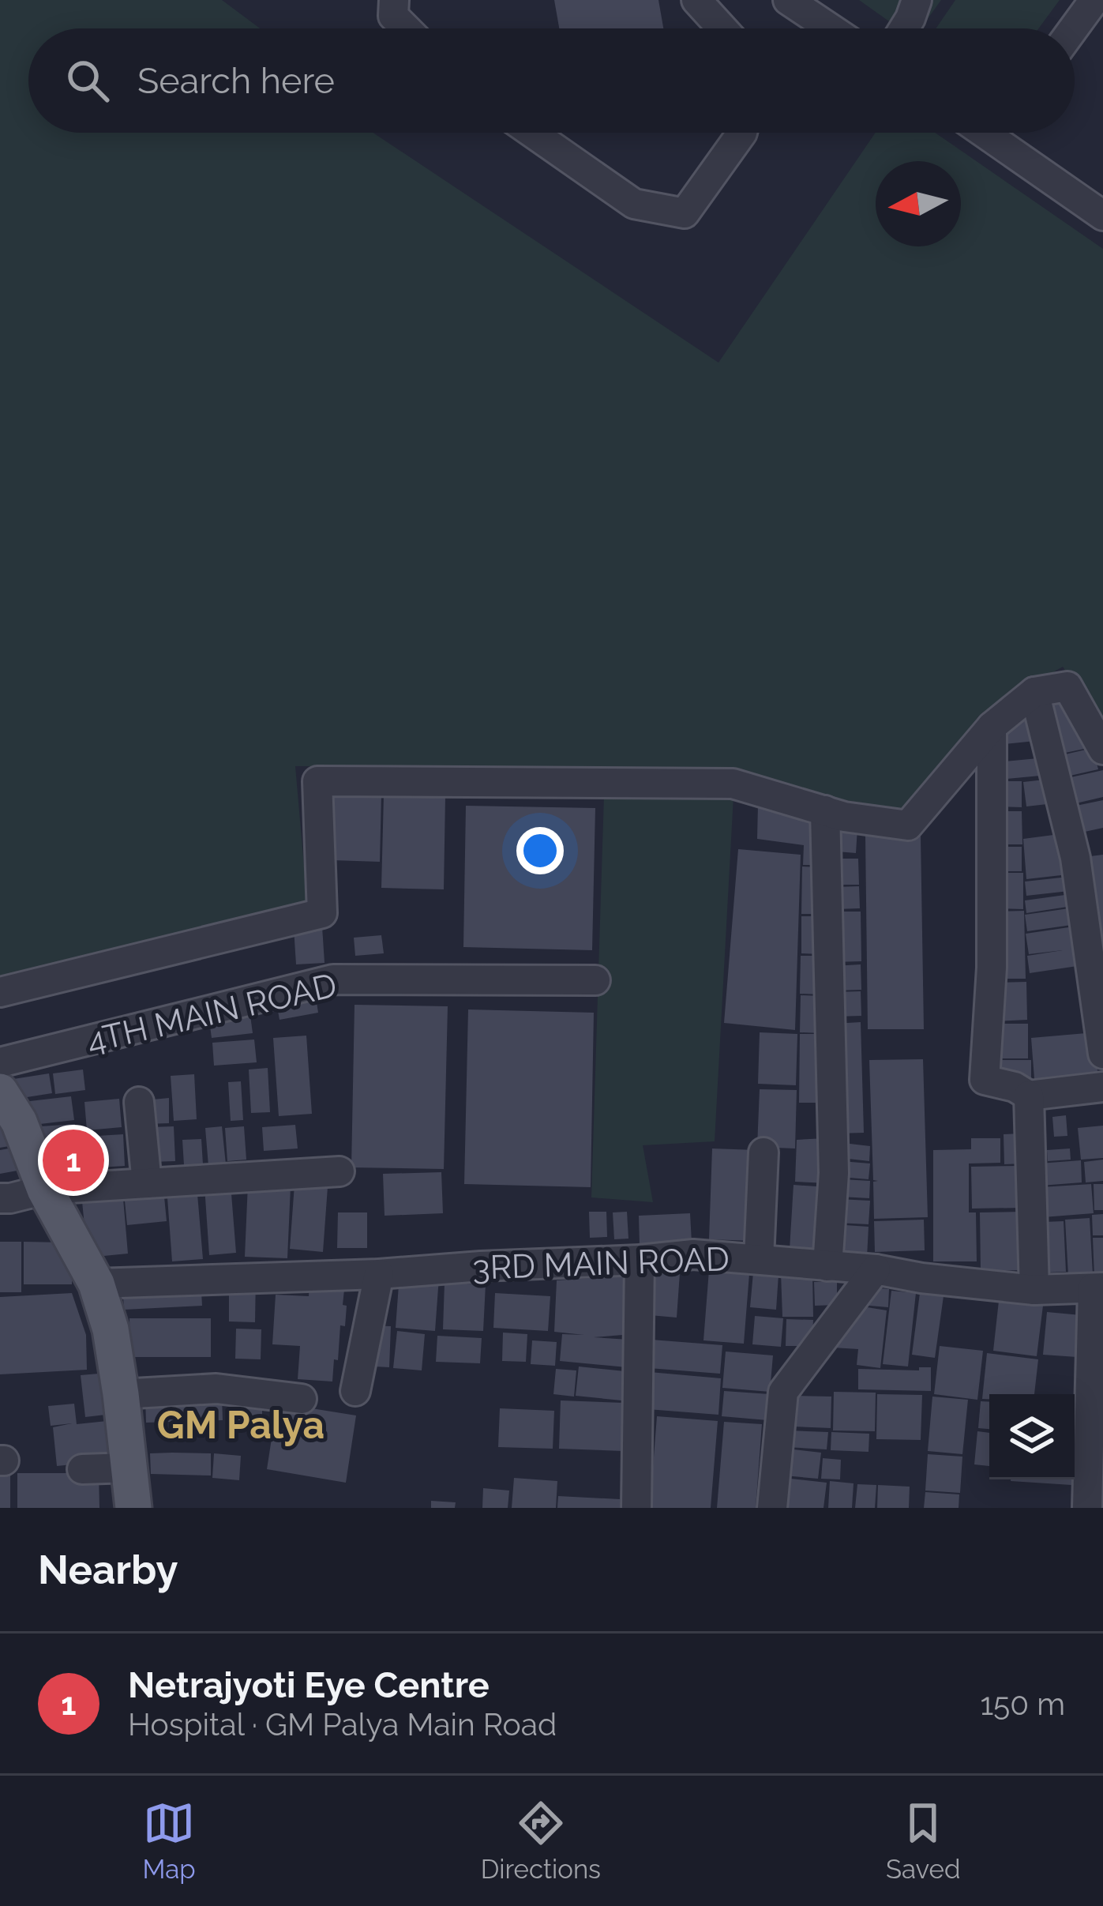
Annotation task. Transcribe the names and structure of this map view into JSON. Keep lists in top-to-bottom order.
{
  "streets": {
    "street": ["4TH MAIN ROAD", "3RD MAIN ROAD"]
  },
  "districts": ["GM Palya"],
  "north": "left",
  "page": {
    "search": "Search here",
    "pins": "1",
    "heading": "Nearby",
    "list": [
      {
        "mark": "1",
        "name": "Netrajyoti Eye Centre",
        "note": "Hospital · GM Palya Main Road",
        "value": "150 m"
      }
    ],
    "nav": ["Map", "Directions", "Saved"]
  }
}
